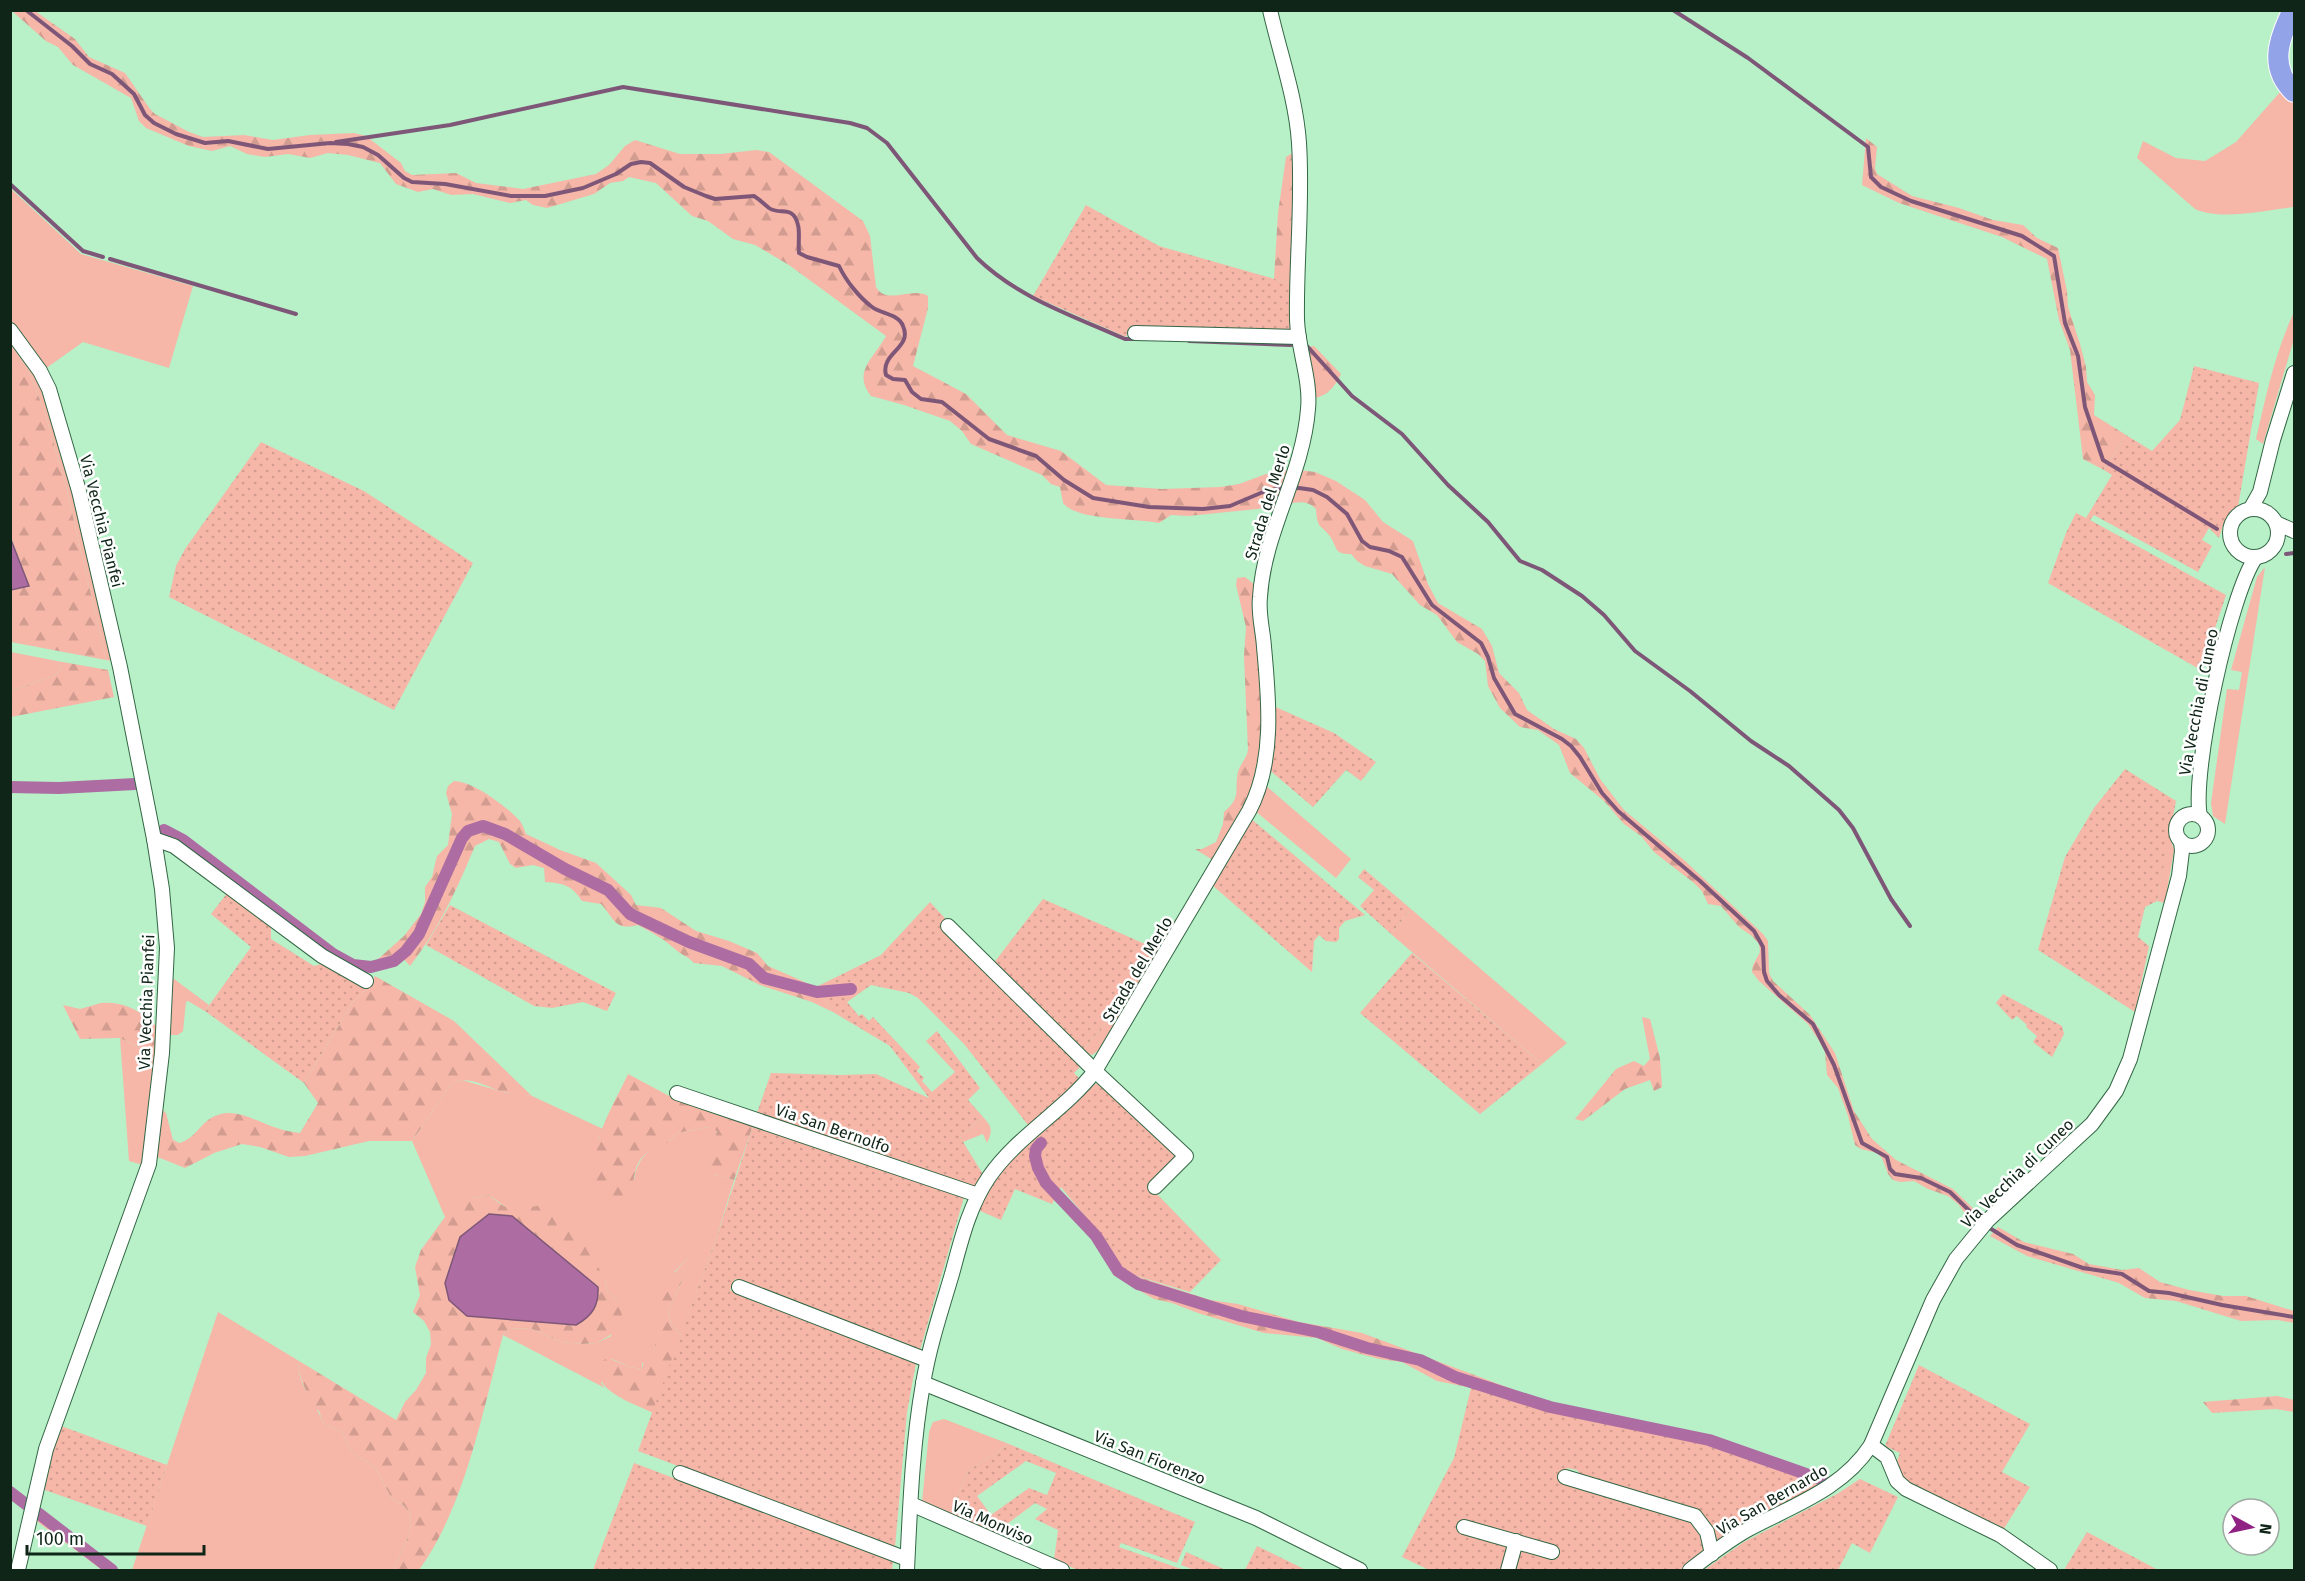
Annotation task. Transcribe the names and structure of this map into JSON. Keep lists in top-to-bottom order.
{
  "streets": {
    "street": [
      "Strada del Merlo",
      "Via Vecchia Pianfei",
      "Via Vecchia di Cuneo",
      "Via San Bernolfo",
      "Via San Fiorenzo",
      "Via San Bernardo",
      "Via Monviso"
    ]
  },
  "crossings": [
    ["Via Vecchia di Cuneo", "Via San Bernardo"]
  ],
  "scale_bar": "100 m",
  "north": "right"
}
